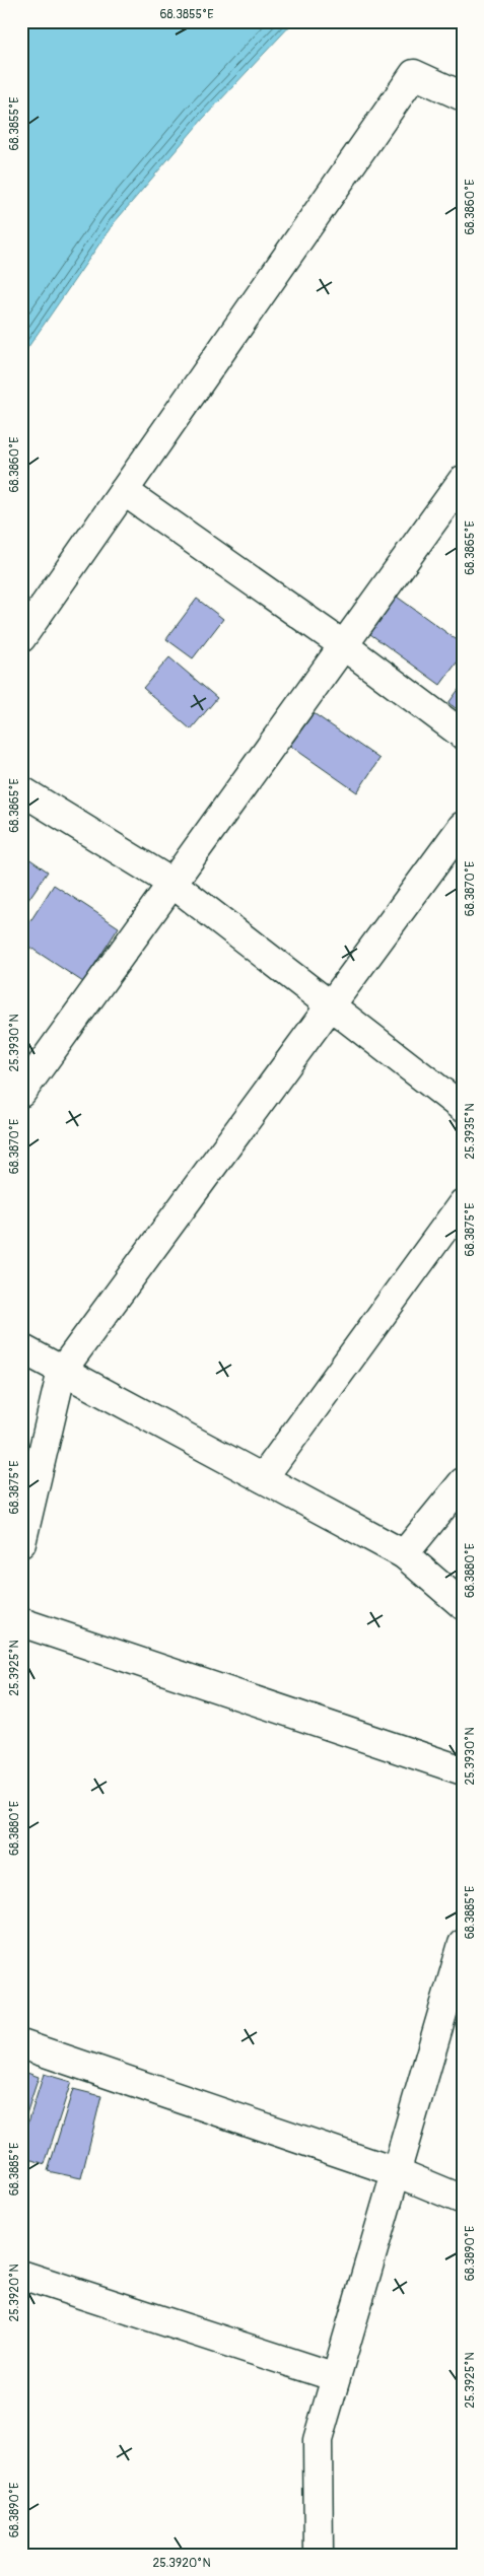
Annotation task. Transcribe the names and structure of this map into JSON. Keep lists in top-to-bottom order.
{
  "coordinates": [
    "68.3855°E",
    "68.3860°E",
    "68.3865°E",
    "68.3870°E",
    "25.3930°N",
    "25.3935°N",
    "68.3875°E",
    "68.3880°E",
    "25.3925°N",
    "68.3885°E",
    "68.3890°E",
    "25.3920°N"
  ]
}
